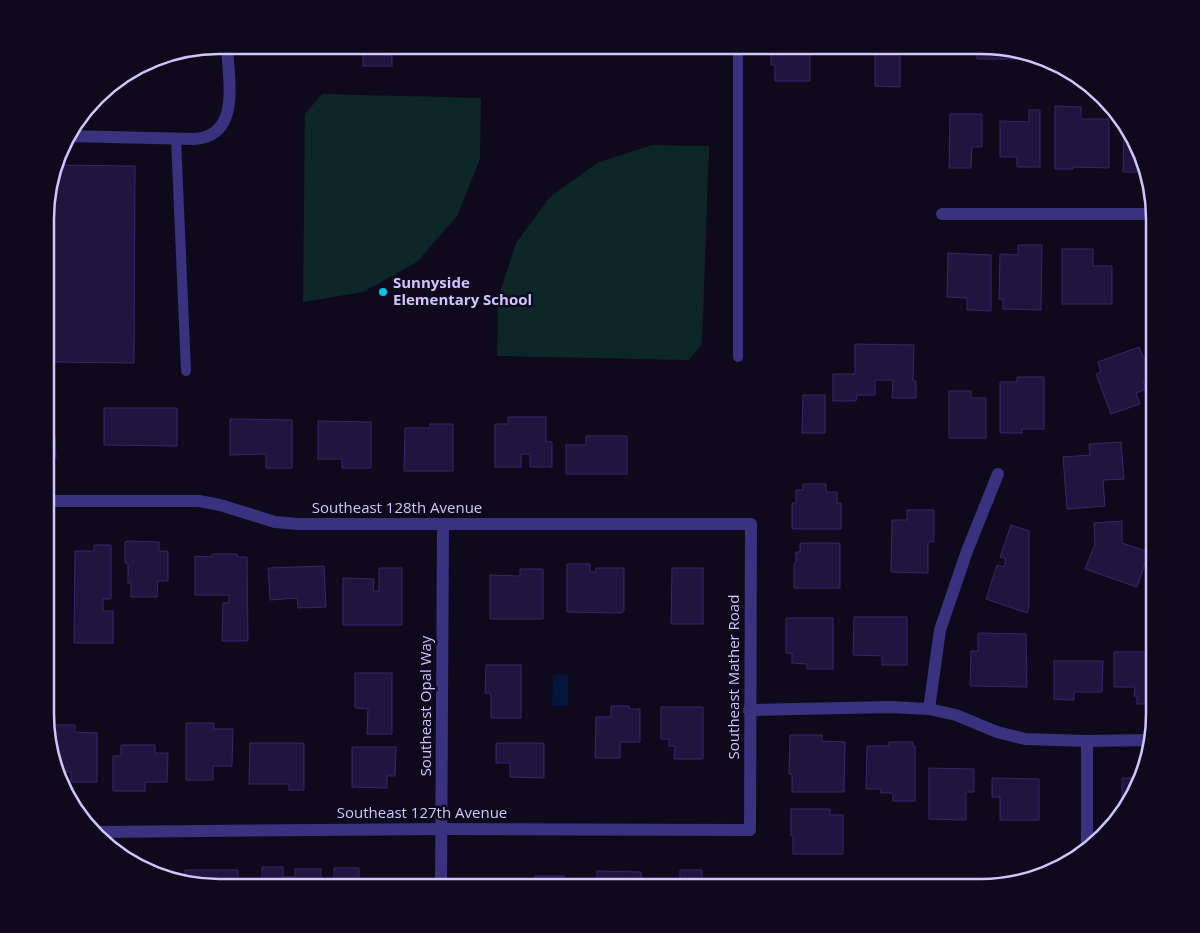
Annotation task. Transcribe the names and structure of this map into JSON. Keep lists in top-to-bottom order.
{
  "streets": {
    "street": [
      "Southeast 128th Avenue",
      "Southeast Mather Road",
      "Southeast Opal Way",
      "Southeast 127th Avenue"
    ]
  },
  "crossings": [
    ["Southeast 128th Avenue", "Southeast Mather Road"],
    ["Southeast 128th Avenue", "Southeast Opal Way"],
    ["Southeast Mather Road", "Southeast 127th Avenue"],
    ["Southeast Opal Way", "Southeast 127th Avenue"]
  ],
  "places": ["Sunnyside Elementary School"]
}
